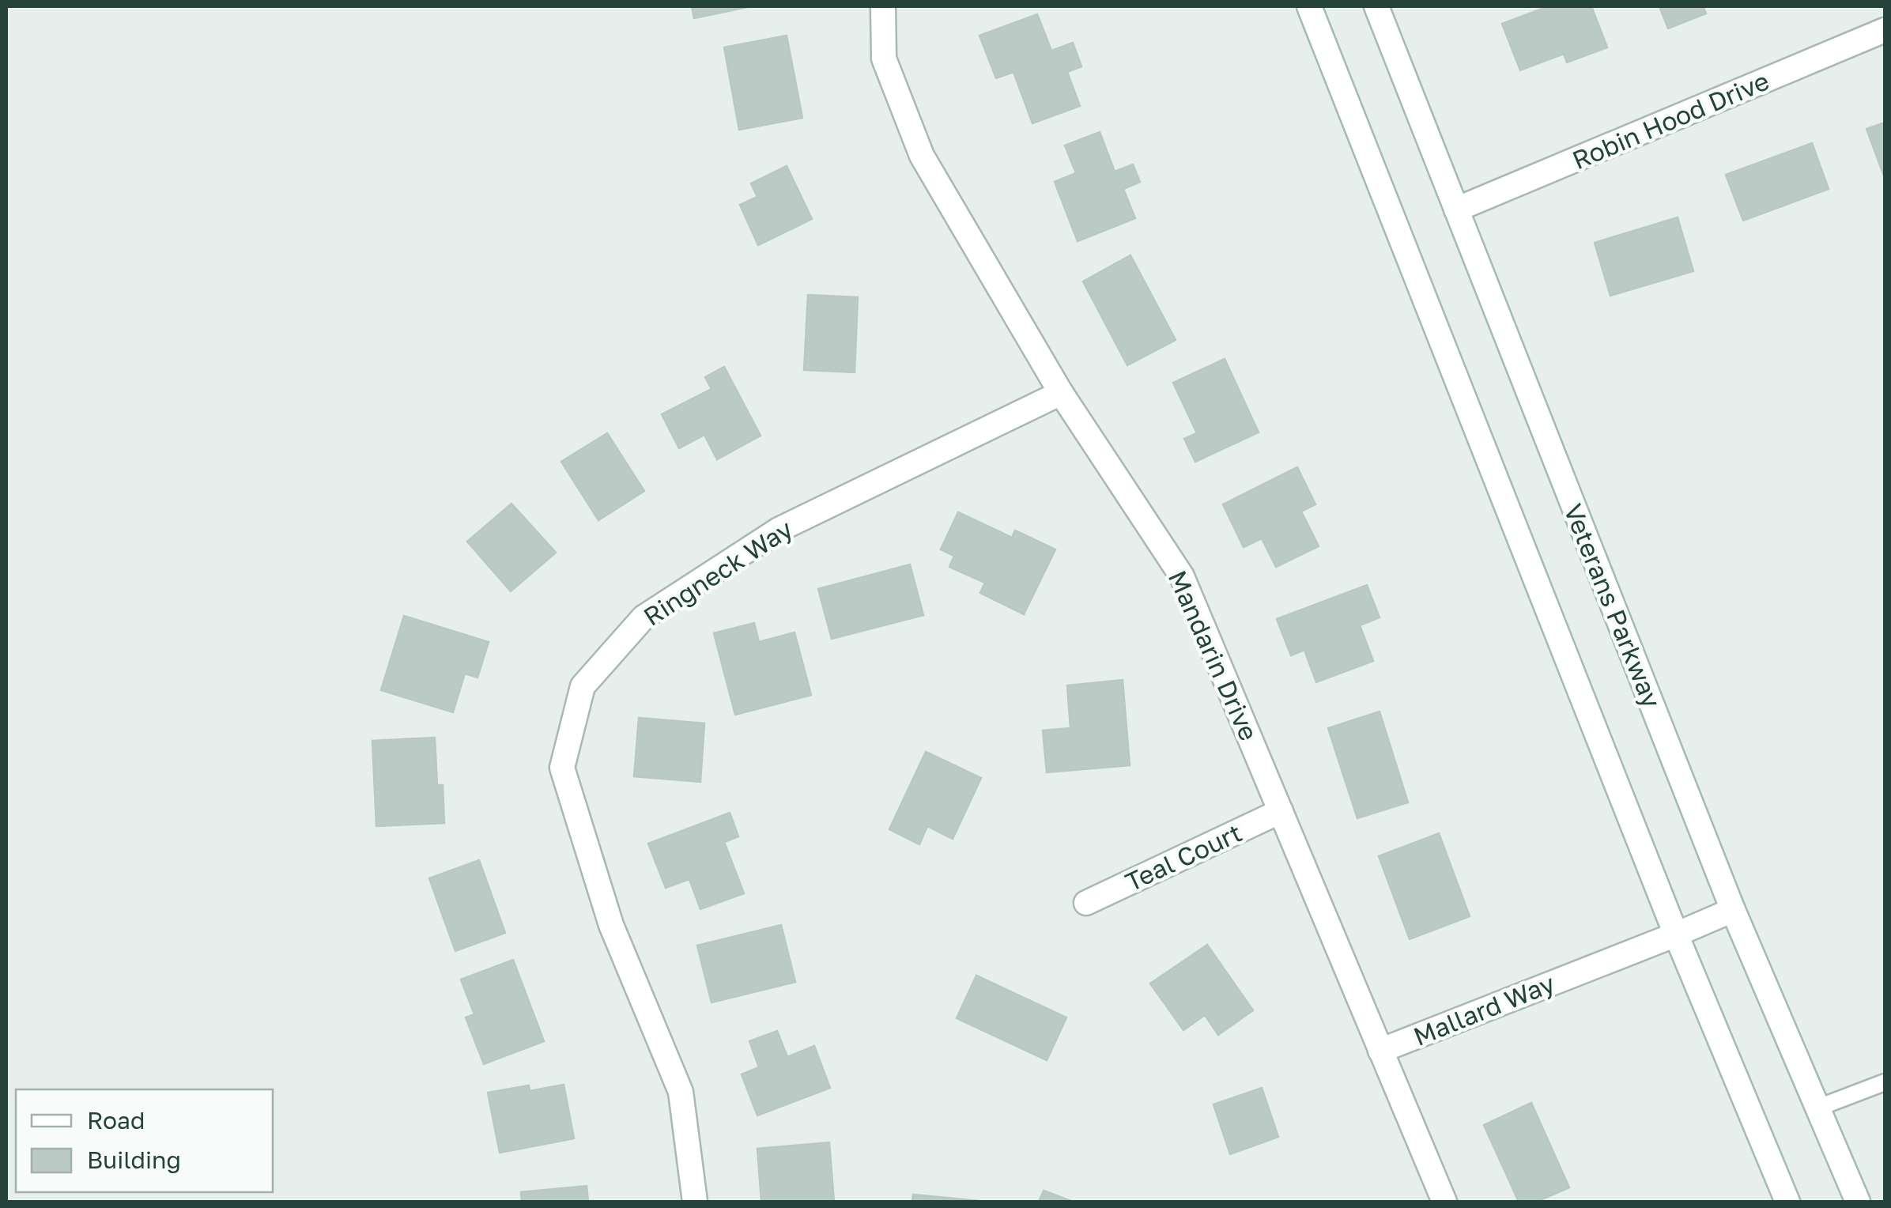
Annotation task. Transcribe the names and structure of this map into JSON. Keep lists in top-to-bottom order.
{
  "streets": {
    "street": [
      "Robin Hood Drive",
      "Ringneck Way",
      "Veterans Parkway",
      "Mandarin Drive",
      "Teal Court",
      "Mallard Way"
    ]
  },
  "crossings": [
    ["Robin Hood Drive", "Veterans Parkway"],
    ["Ringneck Way", "Mandarin Drive"],
    ["Veterans Parkway", "Mallard Way"],
    ["Mandarin Drive", "Teal Court"],
    ["Mandarin Drive", "Mallard Way"]
  ],
  "legend": ["Road", "Building"]
}
